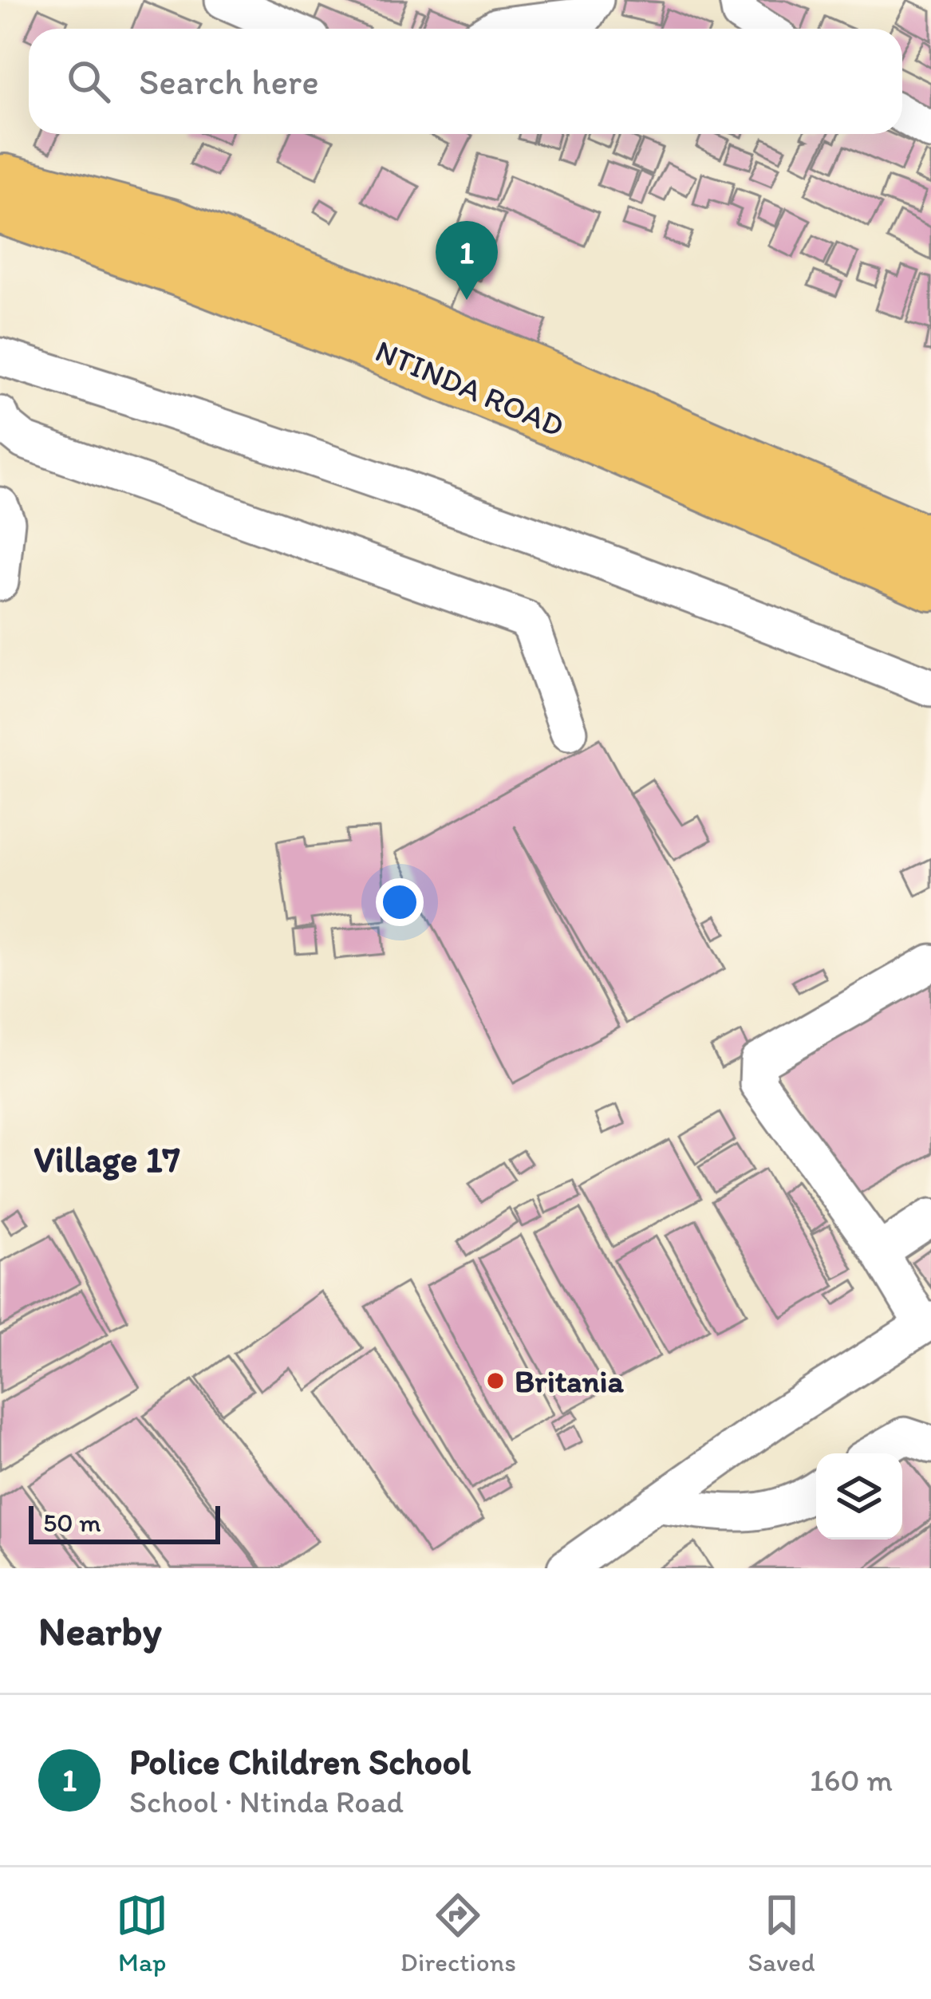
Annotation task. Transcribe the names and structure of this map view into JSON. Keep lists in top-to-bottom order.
{
  "streets": {
    "main road": ["NTINDA ROAD"]
  },
  "districts": ["Village 17"],
  "places": ["Britania"],
  "scale_bar": "50 m",
  "page": {
    "search": "Search here",
    "pins": "1",
    "scale": "50 m",
    "heading": "Nearby",
    "list": [
      {
        "mark": "1",
        "name": "Police Children School",
        "note": "School · Ntinda Road",
        "value": "160 m"
      }
    ],
    "nav": ["Map", "Directions", "Saved"]
  }
}
